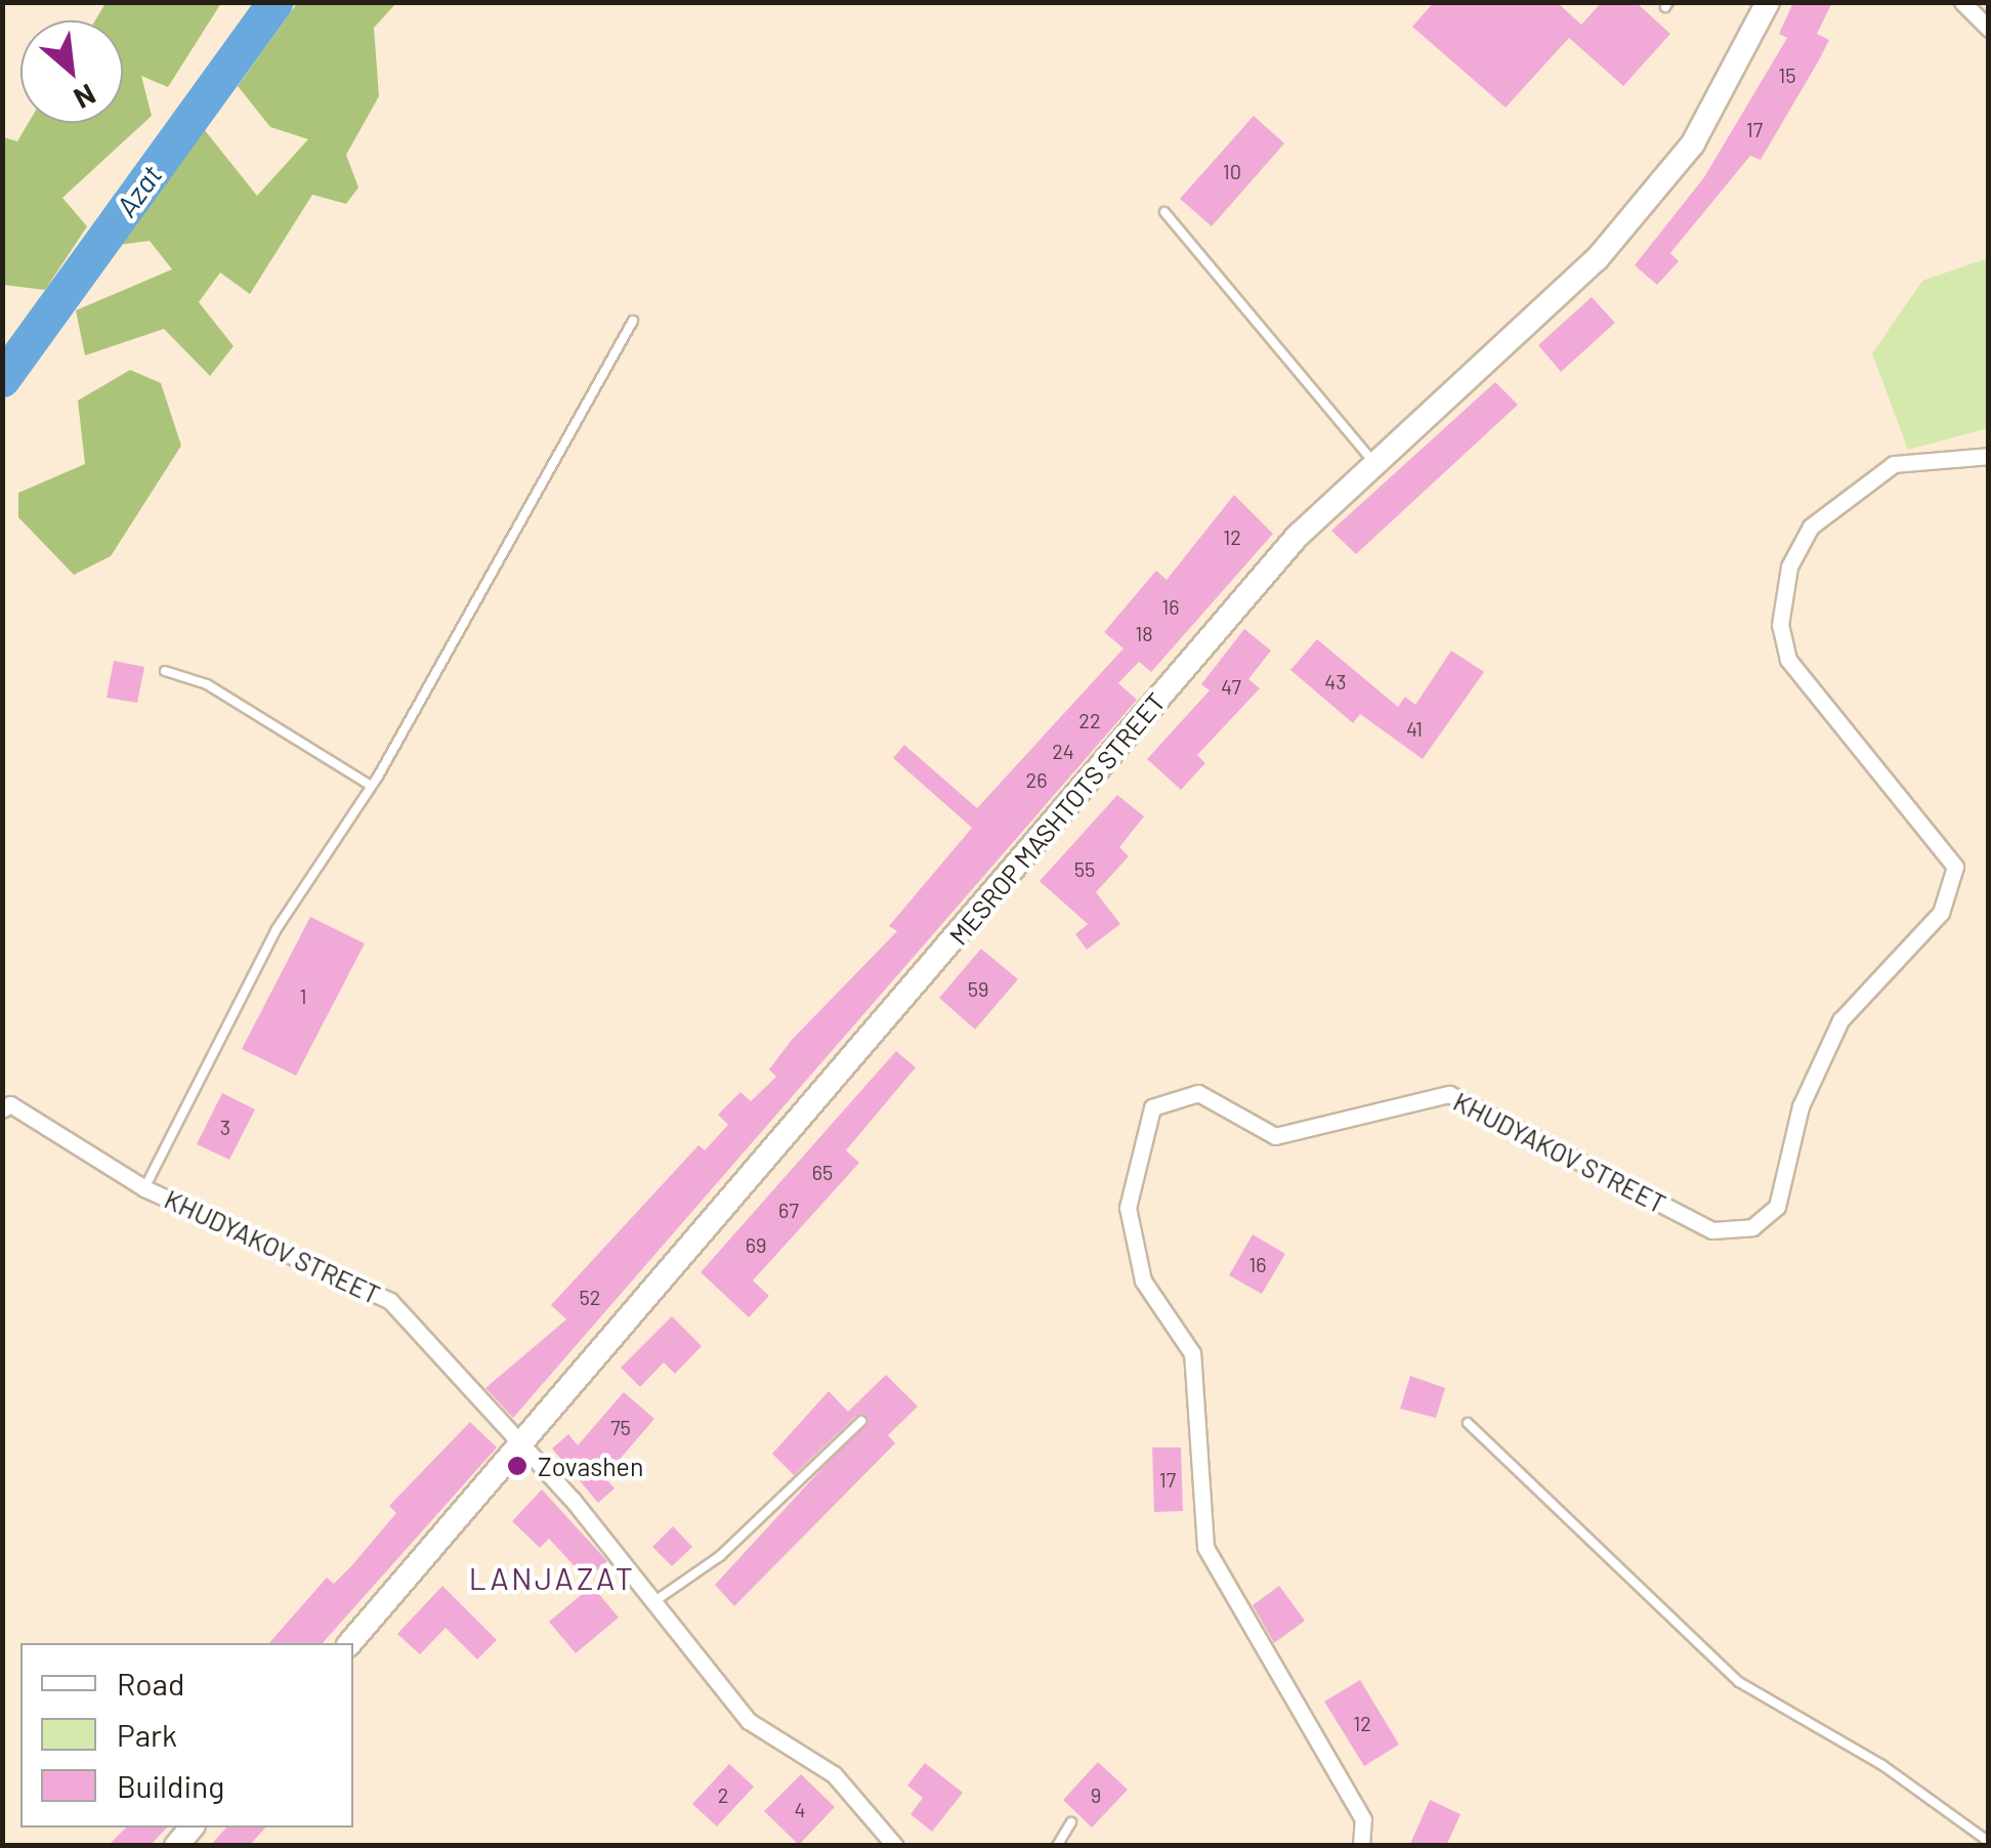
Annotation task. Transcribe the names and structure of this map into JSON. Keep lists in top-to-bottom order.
{
  "streets": {
    "street": ["MESROP MASHTOTS STREET", "KHUDYAKOV STREET"]
  },
  "crossings": [
    ["MESROP MASHTOTS STREET", "KHUDYAKOV STREET"]
  ],
  "districts": ["LANJAZAT"],
  "water": ["Azat"],
  "places": ["Zovashen"],
  "house_numbers": [
    "15",
    "17",
    "10",
    "12",
    "16",
    "18",
    "43",
    "47",
    "22",
    "41",
    "24",
    "26",
    "55",
    "59",
    "1",
    "3",
    "65",
    "67",
    "69",
    "16",
    "52",
    "75",
    "17",
    "12",
    "2",
    "9",
    "4"
  ],
  "legend": ["Road", "Park", "Building"],
  "north": "bottom right"
}
